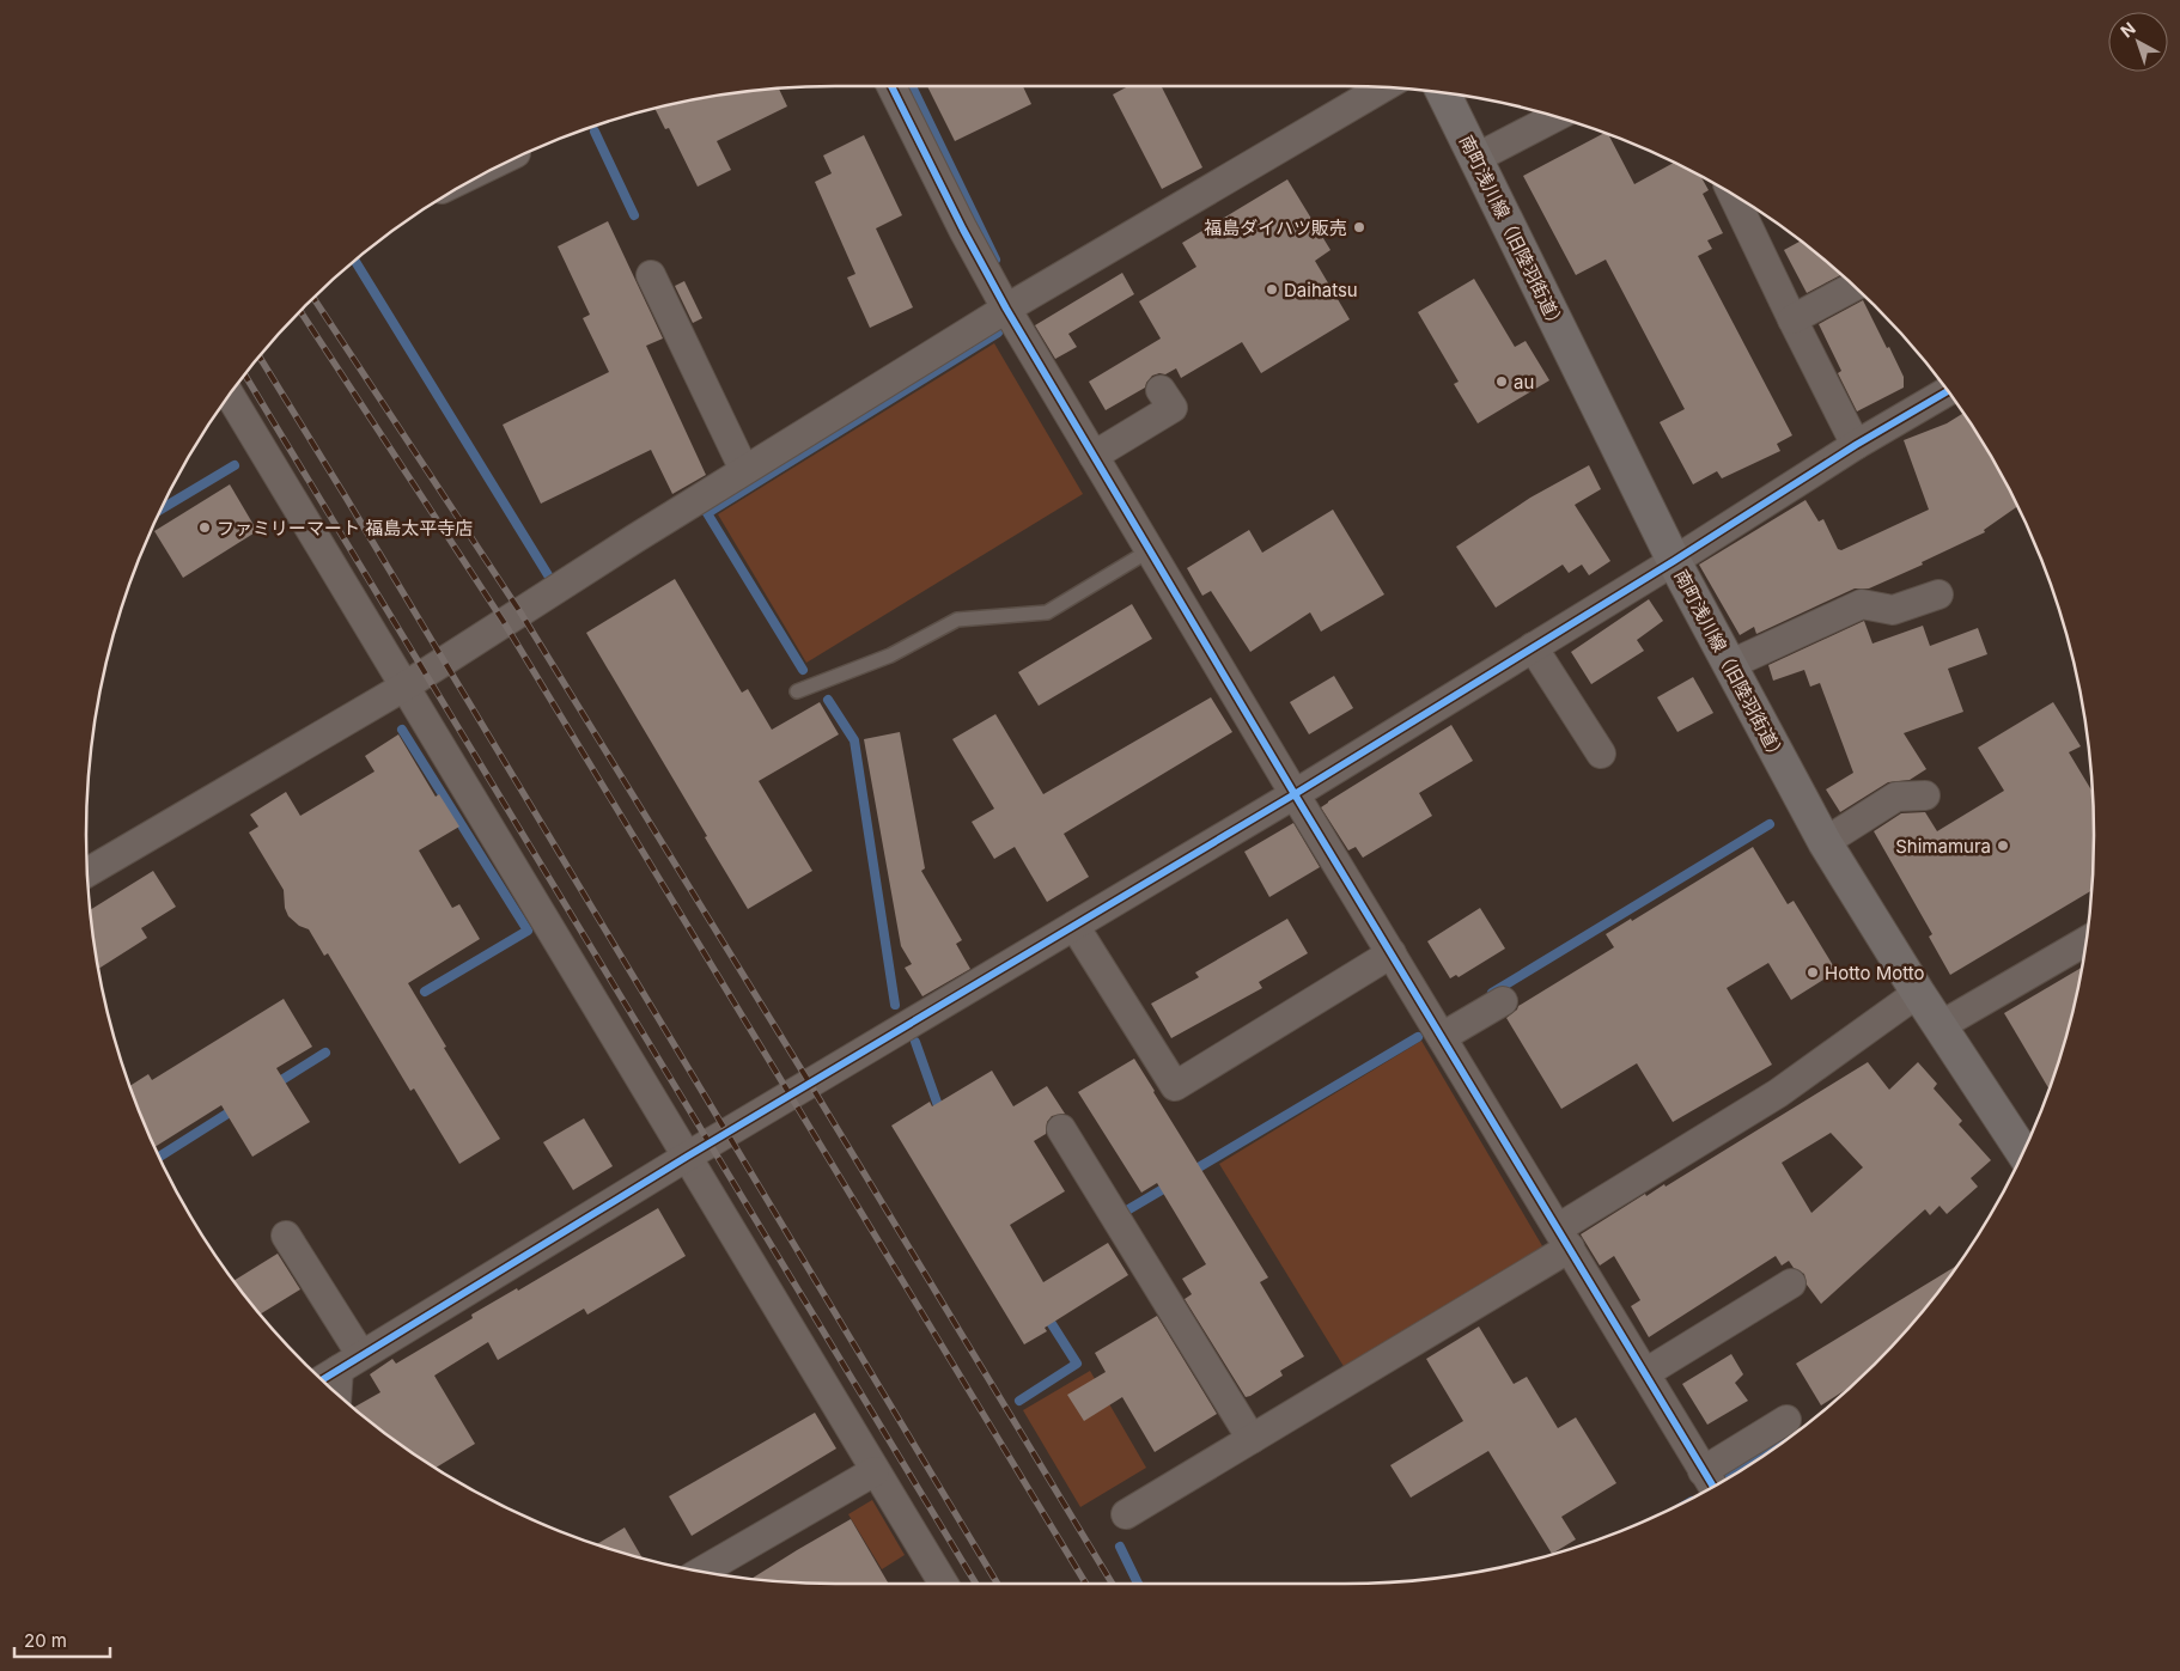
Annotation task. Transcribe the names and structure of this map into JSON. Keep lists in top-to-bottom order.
{
  "streets": {
    "street": ["南町浅川線（旧陸羽街道）"]
  },
  "places": [
    "福島ダイハツ販売",
    "Daihatsu",
    "au",
    "ファミリーマート 福島太平寺店",
    "Shimamura",
    "Hotto Motto"
  ],
  "scale_bar": "20 m",
  "north": "top left"
}
